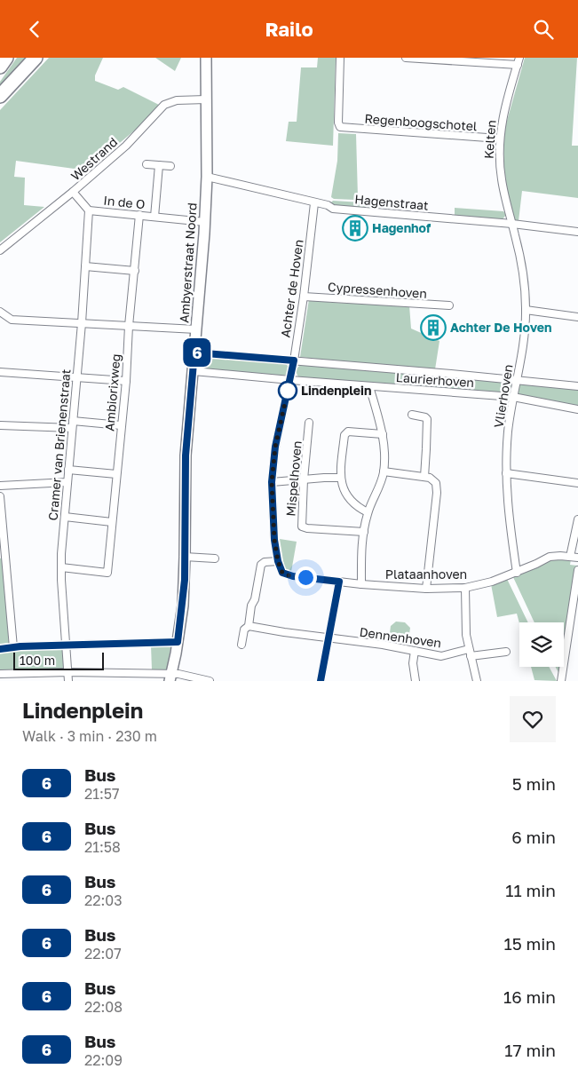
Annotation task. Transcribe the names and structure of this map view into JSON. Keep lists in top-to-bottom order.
{
  "streets": {
    "street": [
      "Regenboogschotel",
      "Kelten",
      "Westrand",
      "In de O",
      "Hagenstraat",
      "Ambyerstraat Noord",
      "Achter de Hoven",
      "Cypressenhoven",
      "Laurierhoven",
      "Ambiorixweg",
      "Vlierhoven",
      "Cramer van Brienenstraat",
      "Mispelhoven",
      "Plataanhoven",
      "Dennenhoven"
    ]
  },
  "crossings": [
    ["Regenboogschotel", "Kelten"],
    ["Kelten", "Hagenstraat"],
    ["Kelten", "Vlierhoven"],
    ["Westrand", "In de O"],
    ["Westrand", "Ambyerstraat Noord"],
    ["In de O", "Ambyerstraat Noord"],
    ["In de O", "Ambiorixweg"],
    ["In de O", "Cramer van Brienenstraat"],
    ["Hagenstraat", "Ambyerstraat Noord"],
    ["Hagenstraat", "Achter de Hoven"],
    ["Hagenstraat", "Vlierhoven"],
    ["Achter de Hoven", "Cypressenhoven"],
    ["Achter de Hoven", "Laurierhoven"],
    ["Achter de Hoven", "Plataanhoven"],
    ["Laurierhoven", "Vlierhoven"],
    ["Ambiorixweg", "Cramer van Brienenstraat"],
    ["Vlierhoven", "Plataanhoven"]
  ],
  "places": {
    "building": ["Hagenhof", "Achter De Hoven"],
    "other": ["Lindenplein"]
  },
  "lines": ["bus line 6"],
  "scale_bar": "100 m",
  "page": {
    "header": "Railo",
    "on_map": "6",
    "scale": "100 m",
    "heading": ["Lindenplein", "Walk · 3 min · 230 m"],
    "list": [
      {
        "mark": "6",
        "name": "Bus",
        "note": "21:57",
        "value": "5 min"
      },
      {
        "mark": "6",
        "name": "Bus",
        "note": "21:58",
        "value": "6 min"
      },
      {
        "mark": "6",
        "name": "Bus",
        "note": "22:03",
        "value": "11 min"
      },
      {
        "mark": "6",
        "name": "Bus",
        "note": "22:07",
        "value": "15 min"
      },
      {
        "mark": "6",
        "name": "Bus",
        "note": "22:08",
        "value": "16 min"
      },
      {
        "mark": "6",
        "name": "Bus",
        "note": "22:09",
        "value": "17 min"
      }
    ]
  }
}
